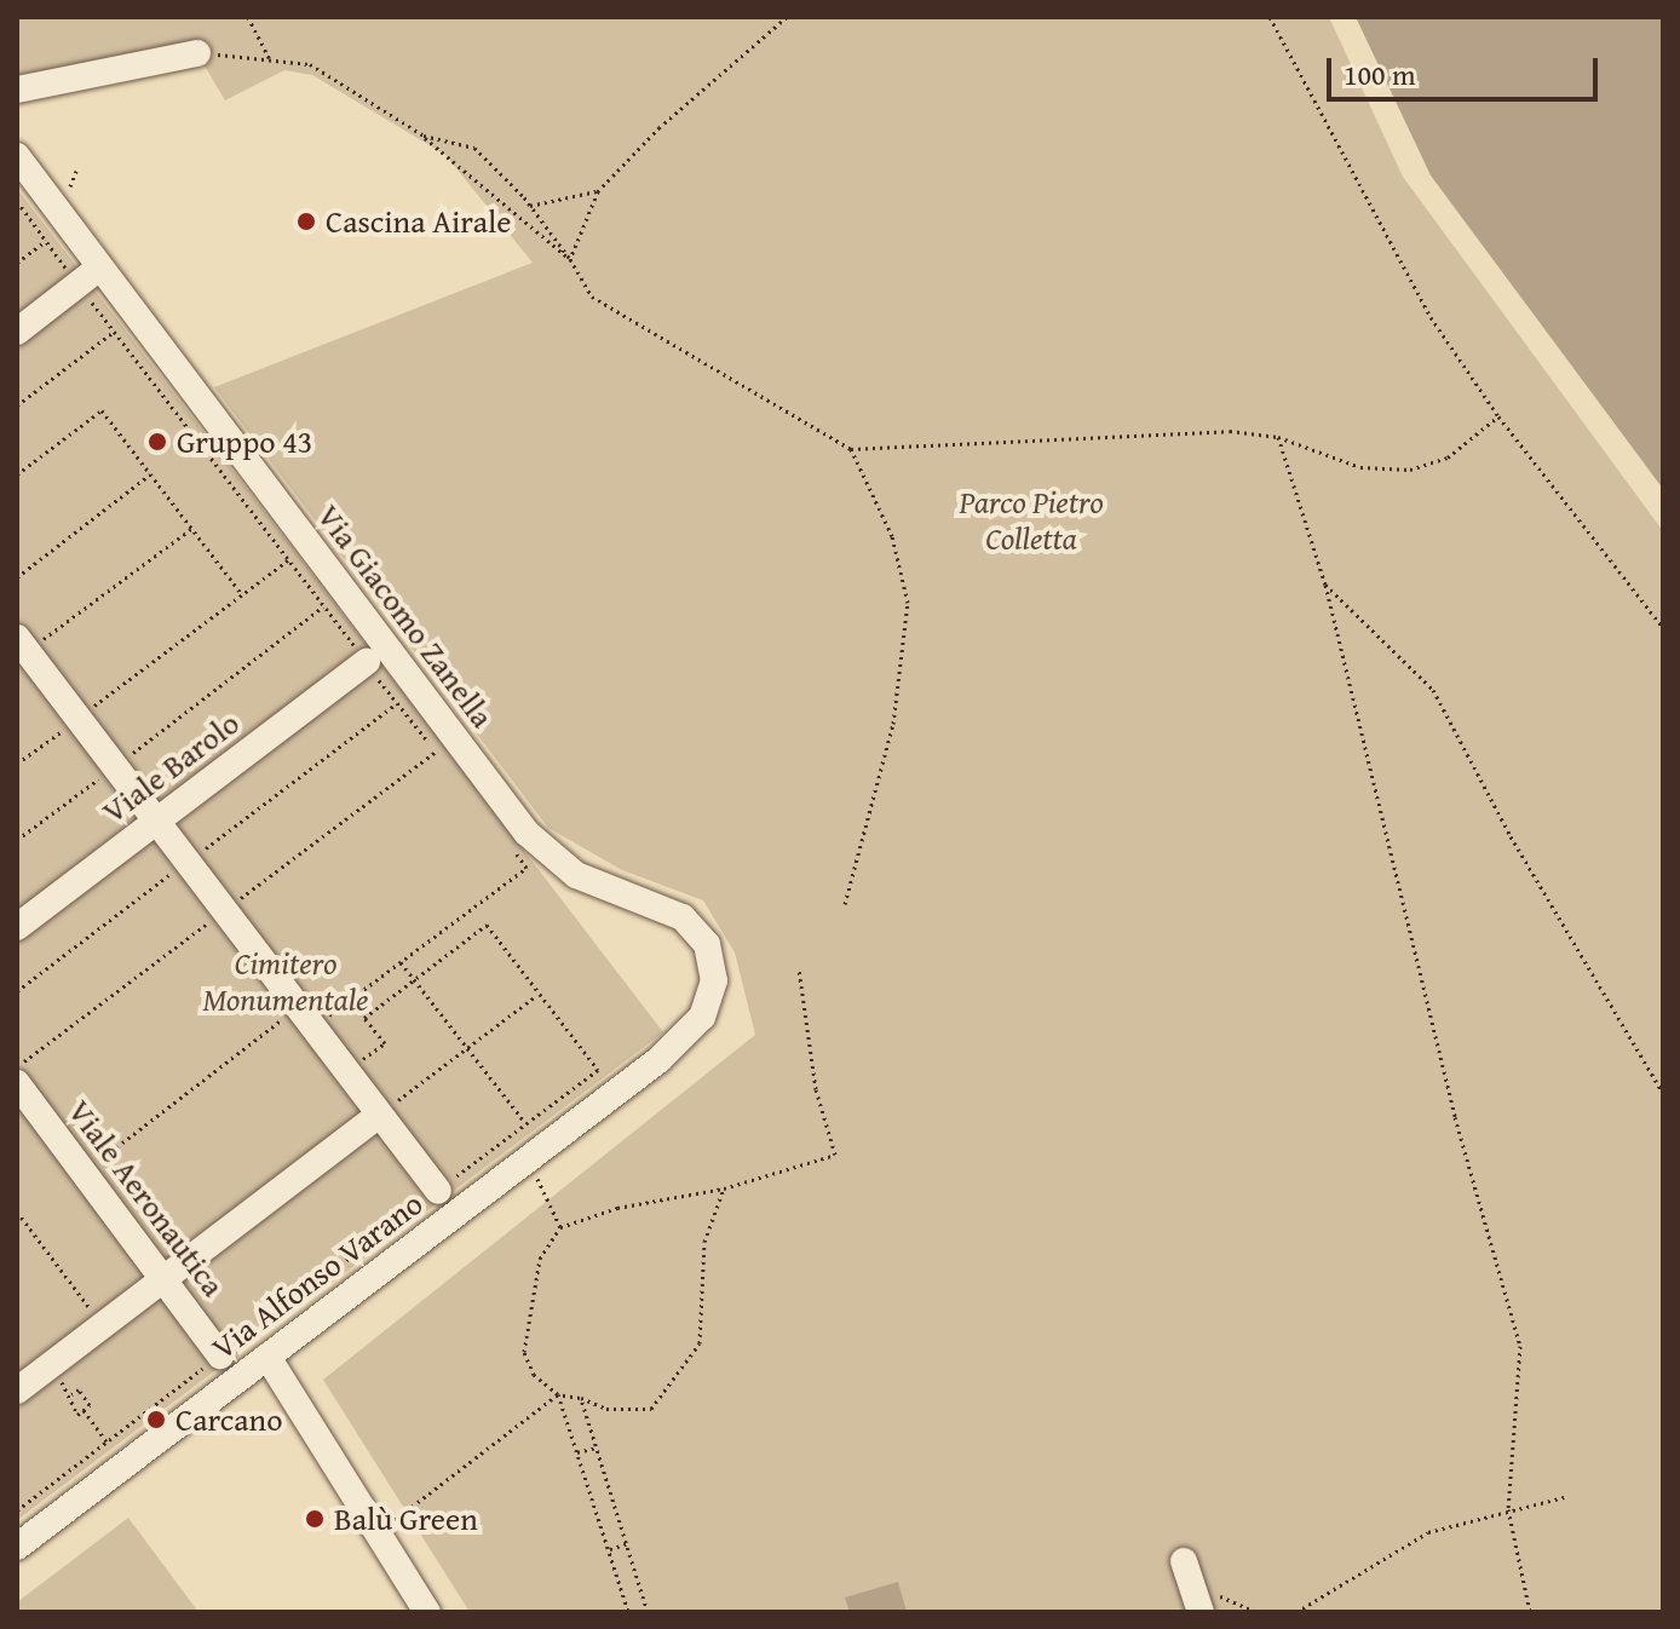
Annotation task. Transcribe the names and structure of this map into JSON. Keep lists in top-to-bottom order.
{
  "streets": {
    "street": [
      "Via Giacomo Zanella",
      "Viale Barolo",
      "Viale Aeronautica",
      "Via Alfonso Varano"
    ]
  },
  "crossings": [
    ["Via Giacomo Zanella", "Via Alfonso Varano"]
  ],
  "parks": ["Parco Pietro Colletta", "Cimitero Monumentale"],
  "places": [
    "Cascina Airale",
    "Gruppo 43",
    "Carcano",
    "Balù Green"
  ],
  "scale_bar": "100 m"
}
